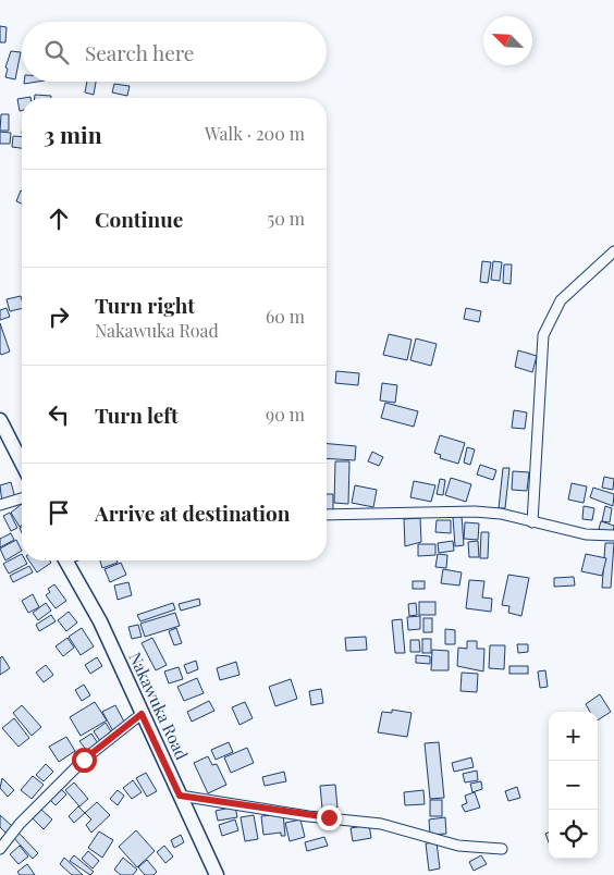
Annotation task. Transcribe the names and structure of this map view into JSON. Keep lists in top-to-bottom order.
{
  "streets": {
    "main road": ["Nakawuka Road"]
  },
  "north": "top left",
  "page": {
    "search": "Search here",
    "heading": ["3 min", "Walk · 200 m"],
    "list": [
      ["Continue", "50 m"],
      ["Turn right", "Nakawuka Road", "60 m"],
      ["Turn left", "90 m"],
      "Arrive at destination"
    ],
    "map_buttons": ["+", "−"]
  }
}
